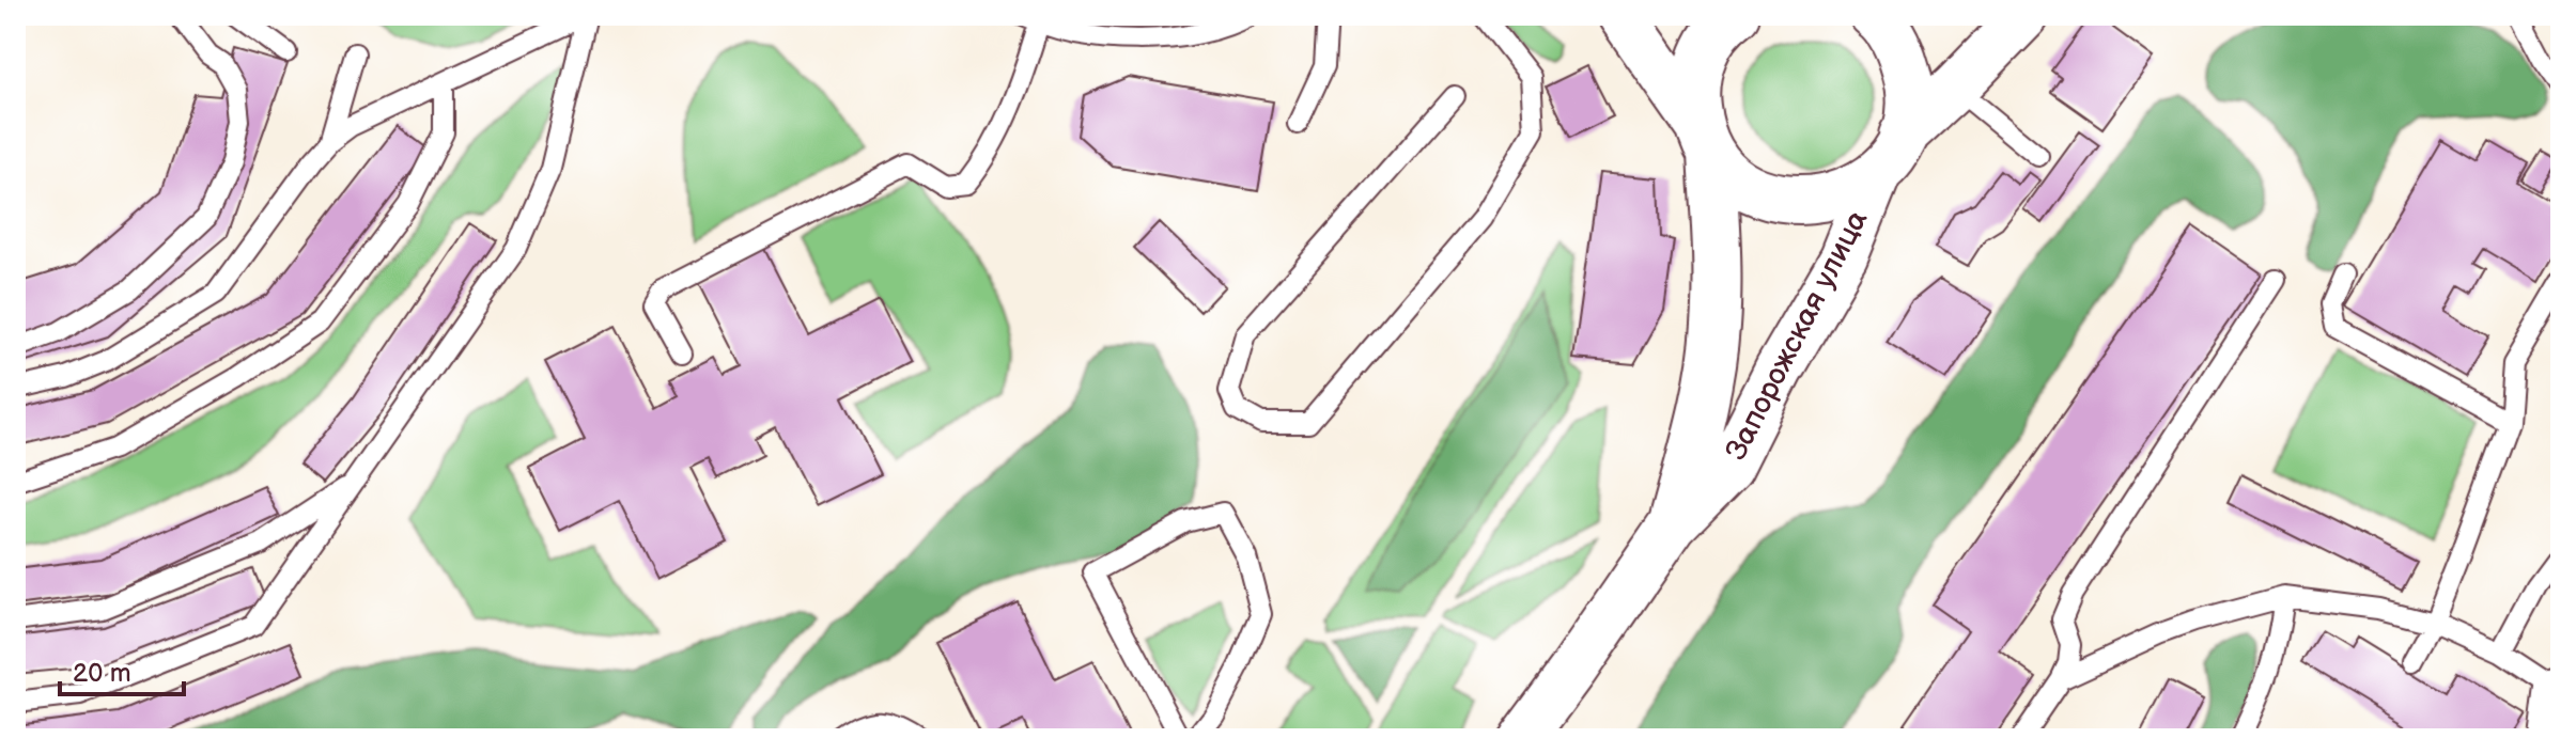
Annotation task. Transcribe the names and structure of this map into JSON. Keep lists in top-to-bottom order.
{
  "streets": {
    "main road": ["Запорожская улица"]
  },
  "scale_bar": "20 m"
}
